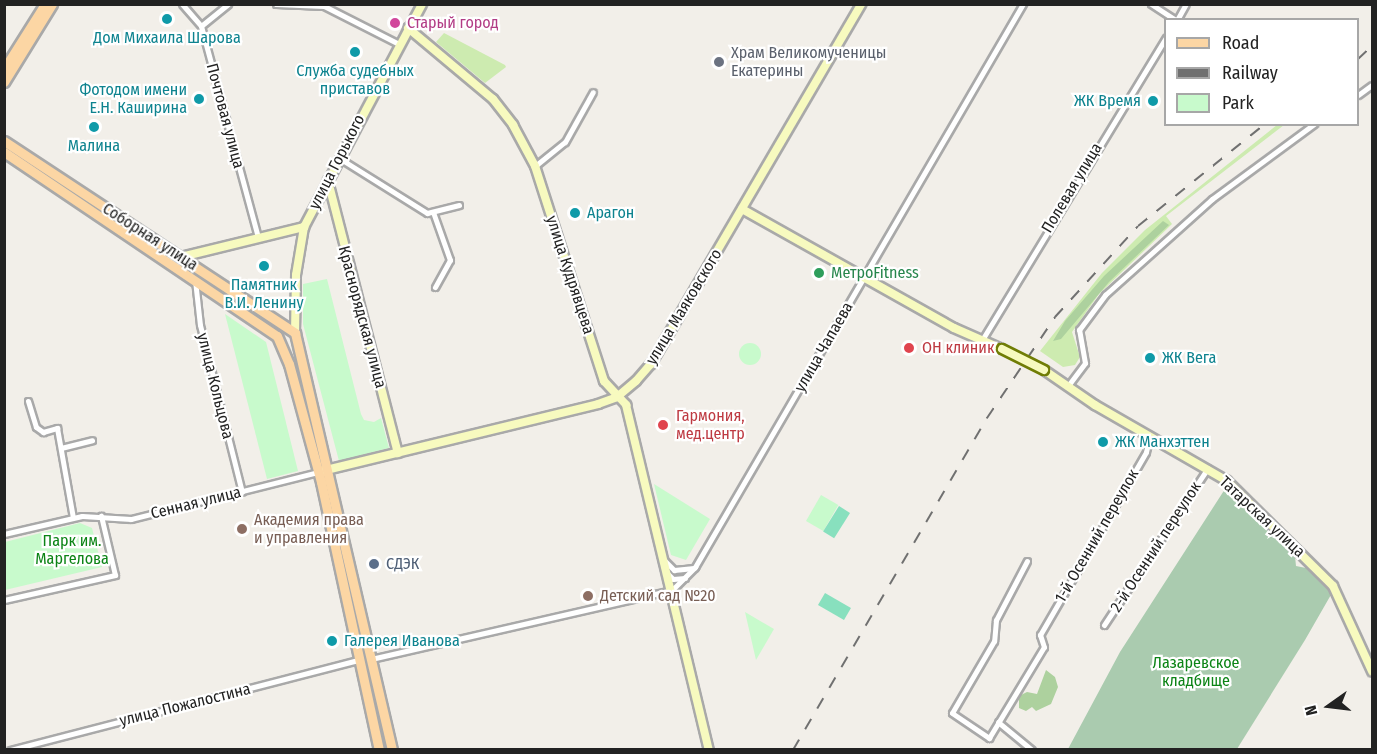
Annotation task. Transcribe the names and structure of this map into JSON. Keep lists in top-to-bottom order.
{
  "streets": {
    "main road": ["Соборная улица"],
    "street": [
      "Почтовая улица",
      "улица Горького",
      "Полевая улица",
      "улица Кудрявцева",
      "улица Маяковского",
      "Краснорядская улица",
      "улица Чапаева",
      "улица Кольцова",
      "Сенная улица",
      "Татарская улица",
      "1-й Осенний переулок",
      "2-й Осенний переулок",
      "улица Пожалостина"
    ]
  },
  "crossings": [
    ["улица Горького", "Соборная улица"],
    ["улица Горького", "улица Кудрявцева"],
    ["улица Горького", "Краснорядская улица"],
    ["Полевая улица", "Татарская улица"],
    ["Соборная улица", "улица Маяковского"],
    ["Соборная улица", "улица Кольцова"],
    ["Соборная улица", "Сенная улица"],
    ["улица Кудрявцева", "улица Маяковского"],
    ["улица Кудрявцева", "улица Чапаева"],
    ["улица Маяковского", "Краснорядская улица"],
    ["улица Маяковского", "Сенная улица"],
    ["улица Маяковского", "Татарская улица"],
    ["улица Чапаева", "Татарская улица"],
    ["улица Кольцова", "Сенная улица"],
    ["Татарская улица", "1-й Осенний переулок"],
    ["Татарская улица", "2-й Осенний переулок"]
  ],
  "parks": ["Парк им. Маргелова", "Лазаревское кладбище"],
  "places": [
    "Дом Михаила Шарова",
    "Старый город",
    "Служба судебных приставов",
    "Храм Великомученицы Екатерины",
    "Фотодом имени Е.Н. Каширина",
    "ЖК Время",
    "Малина",
    "Арагон",
    "Памятник В.И. Ленину",
    "МетроFitness",
    "ОН клиник",
    "ЖК Вега",
    "Гармония, мед.центр",
    "ЖК Манхэттен",
    "Академия права и управления",
    "СДЭК",
    "Детский сад №20",
    "Галерея Иванова"
  ],
  "legend": ["Road", "Railway", "Park"],
  "north": "left"
}
